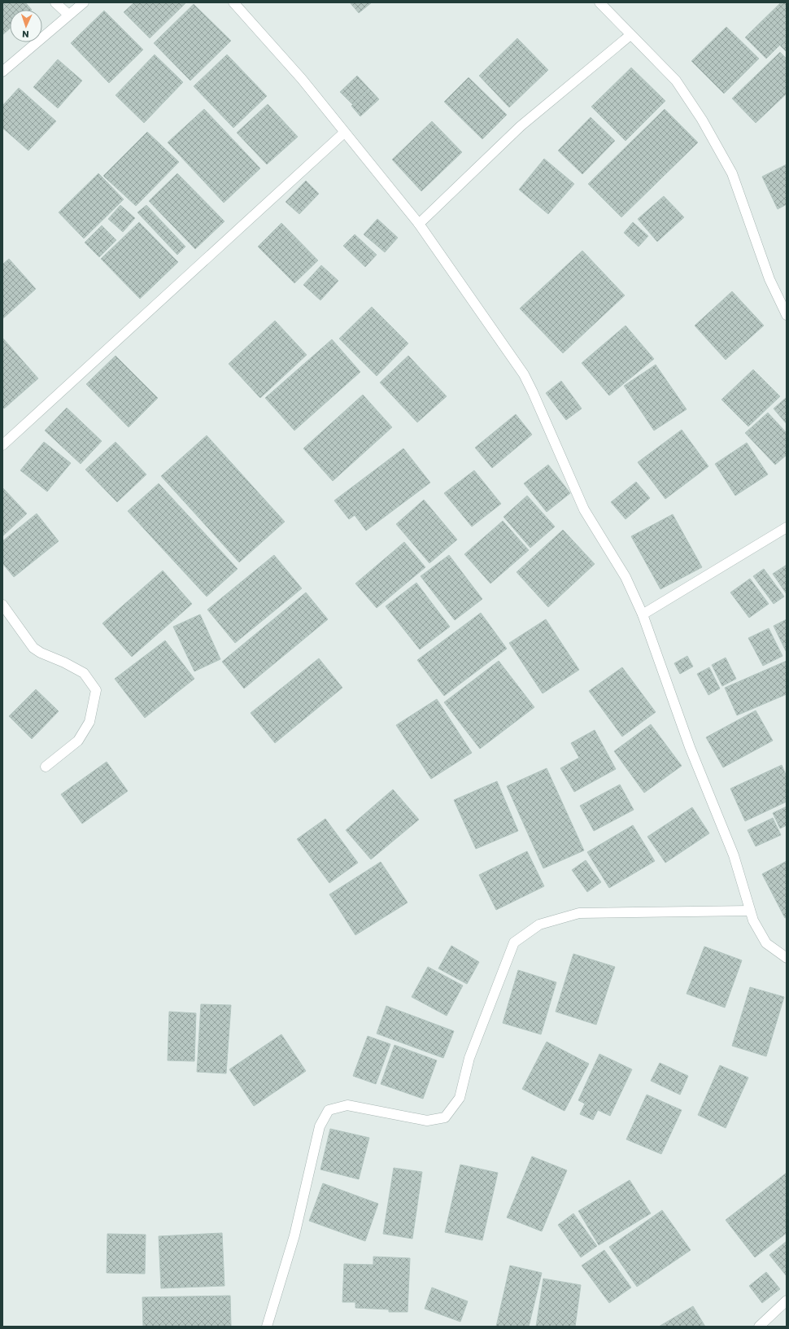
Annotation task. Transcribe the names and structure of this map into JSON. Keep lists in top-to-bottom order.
{
  "north": "bottom"
}
